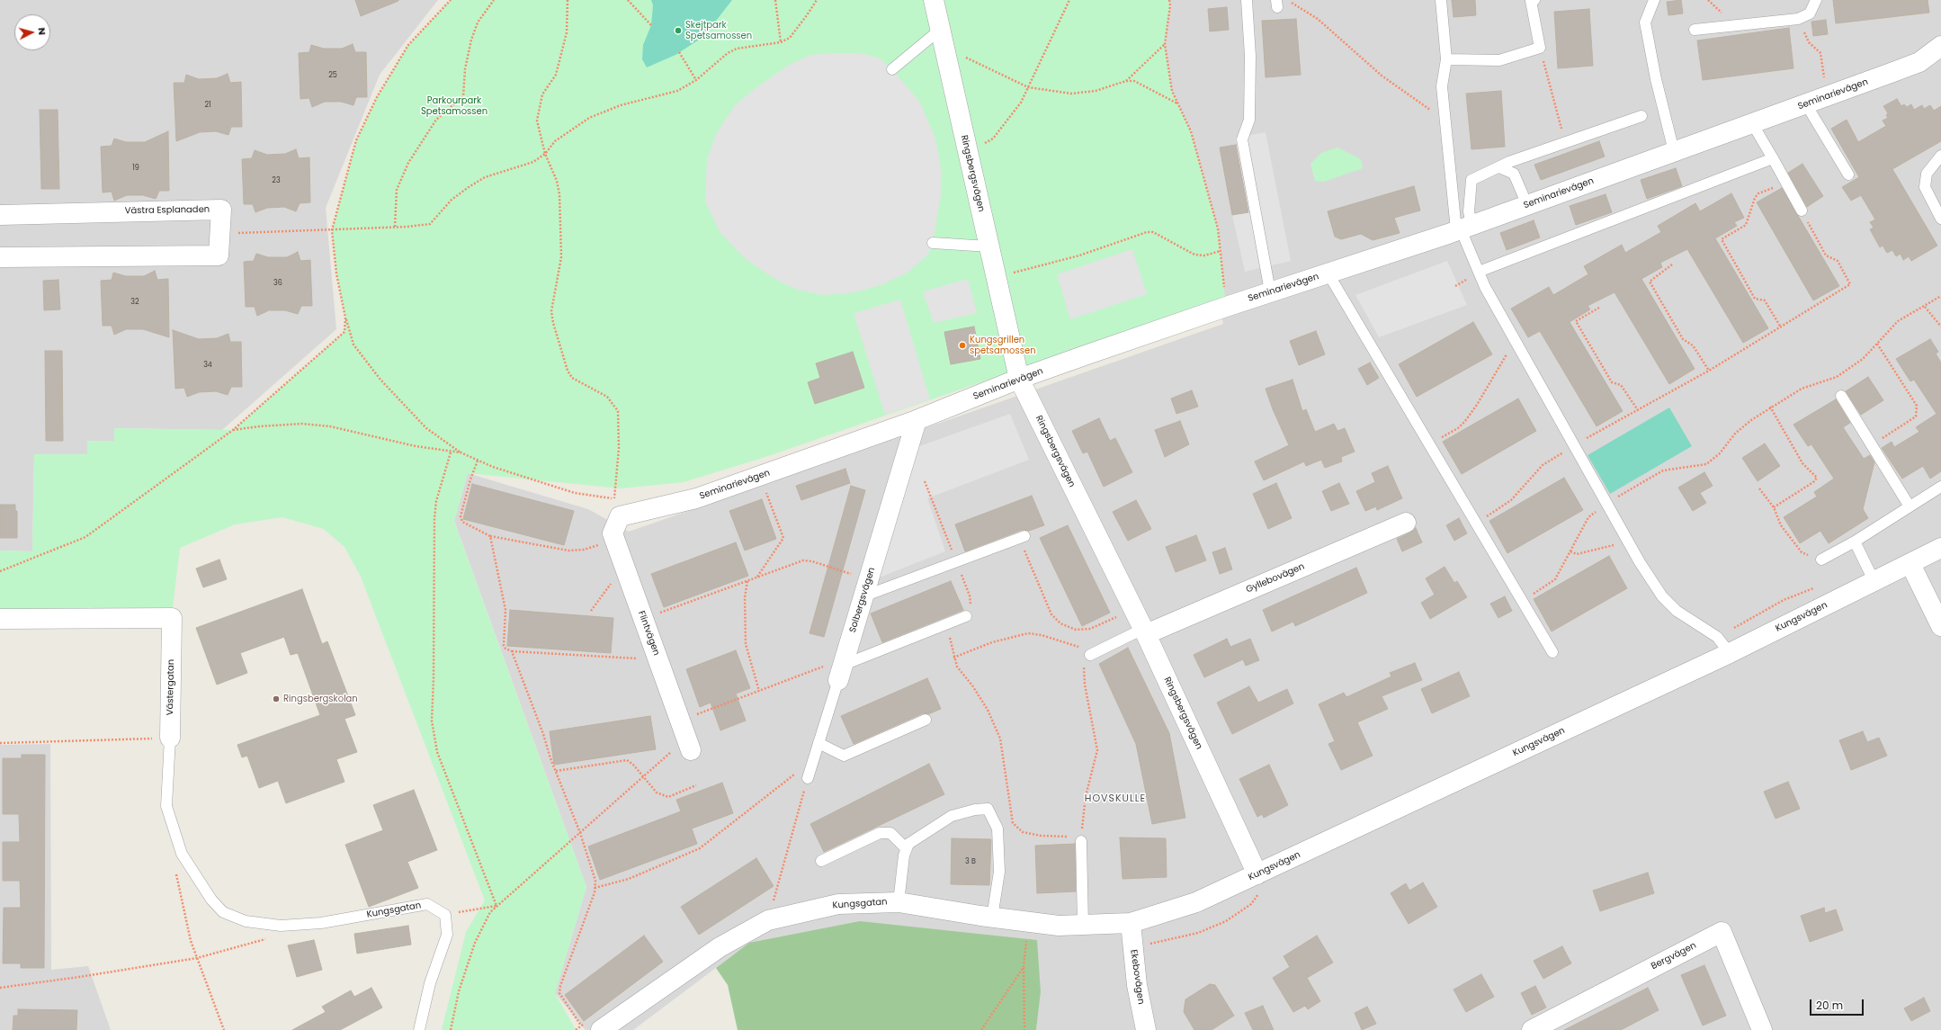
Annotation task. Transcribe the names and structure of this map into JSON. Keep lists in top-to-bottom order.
{
  "streets": {
    "street": [
      "Seminarievägen",
      "Ringsbergsvägen",
      "Västra Esplanaden",
      "Gyllebovägen",
      "Solbergsvägen",
      "Kungsvägen",
      "Flintvägen",
      "Västergatan",
      "Kungsgatan",
      "Bergvägen",
      "Ekebovägen"
    ]
  },
  "crossings": [
    ["Seminarievägen", "Ringsbergsvägen"],
    ["Seminarievägen", "Solbergsvägen"],
    ["Seminarievägen", "Flintvägen"],
    ["Ringsbergsvägen", "Gyllebovägen"],
    ["Ringsbergsvägen", "Kungsvägen"],
    ["Kungsvägen", "Kungsgatan"],
    ["Kungsvägen", "Ekebovägen"],
    ["Västergatan", "Kungsgatan"],
    ["Kungsgatan", "Ekebovägen"]
  ],
  "districts": ["HOVSKULLE"],
  "parks": ["Parkourpark Spetsamossen"],
  "places": ["Skejtpark Spetsamossen", "Kungsgrillen spetsamossen", "Ringsbergskolan"],
  "house_numbers": [
    "25",
    "21",
    "19",
    "23",
    "36",
    "32",
    "34",
    "3 B"
  ],
  "scale_bar": "20 m",
  "north": "right"
}
